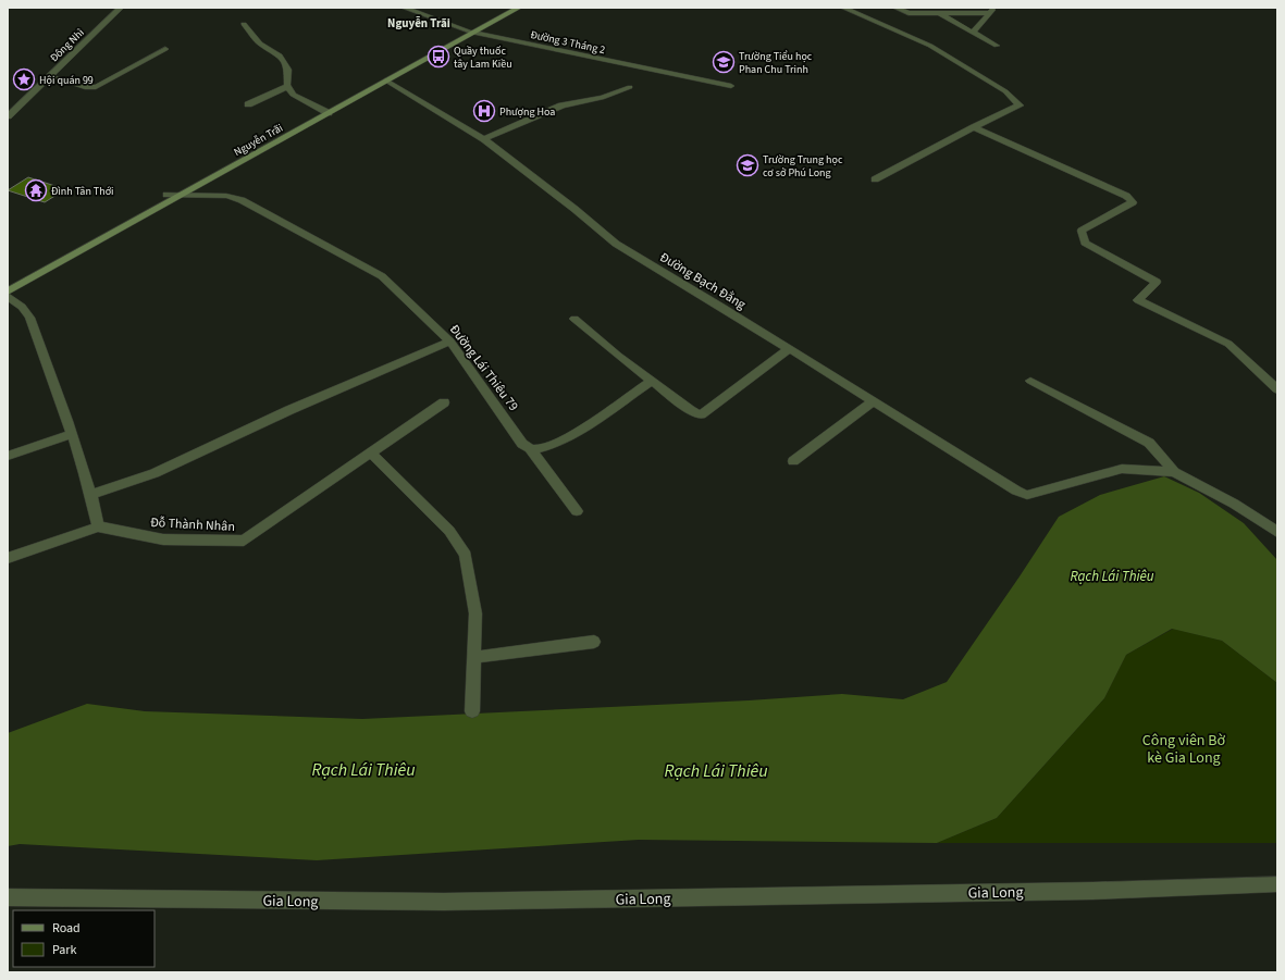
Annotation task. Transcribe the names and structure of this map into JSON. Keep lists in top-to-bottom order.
{
  "streets": {
    "main road": ["Nguyễn Trãi"],
    "street": [
      "Đường 3 Tháng 2",
      "Đông Nhì",
      "Đường Bạch Đằng",
      "Đường Lái Thiêu 79",
      "Đỗ Thành Nhân",
      "Gia Long"
    ]
  },
  "crossings": [
    ["Đường 3 Tháng 2", "Nguyễn Trãi"],
    ["Nguyễn Trãi", "Đường Bạch Đằng"],
    ["Nguyễn Trãi", "Đường Lái Thiêu 79"]
  ],
  "districts": ["Nguyễn Trãi"],
  "water": ["Rạch Lái Thiêu"],
  "parks": ["Công viên Bờ kè Gia Long"],
  "places": {
    "bus stop": ["Quầy thuốc tây Lam Kiều"],
    "school or university": ["Trường Tiểu học Phan Chu Trinh", "Trường Trung học cơ sở Phú Long"],
    "place": ["Hội quán 99"],
    "hospital": ["Phượng Hoa"],
    "temple": ["Đình Tân Thới"]
  },
  "legend": ["Road", "Park"]
}
